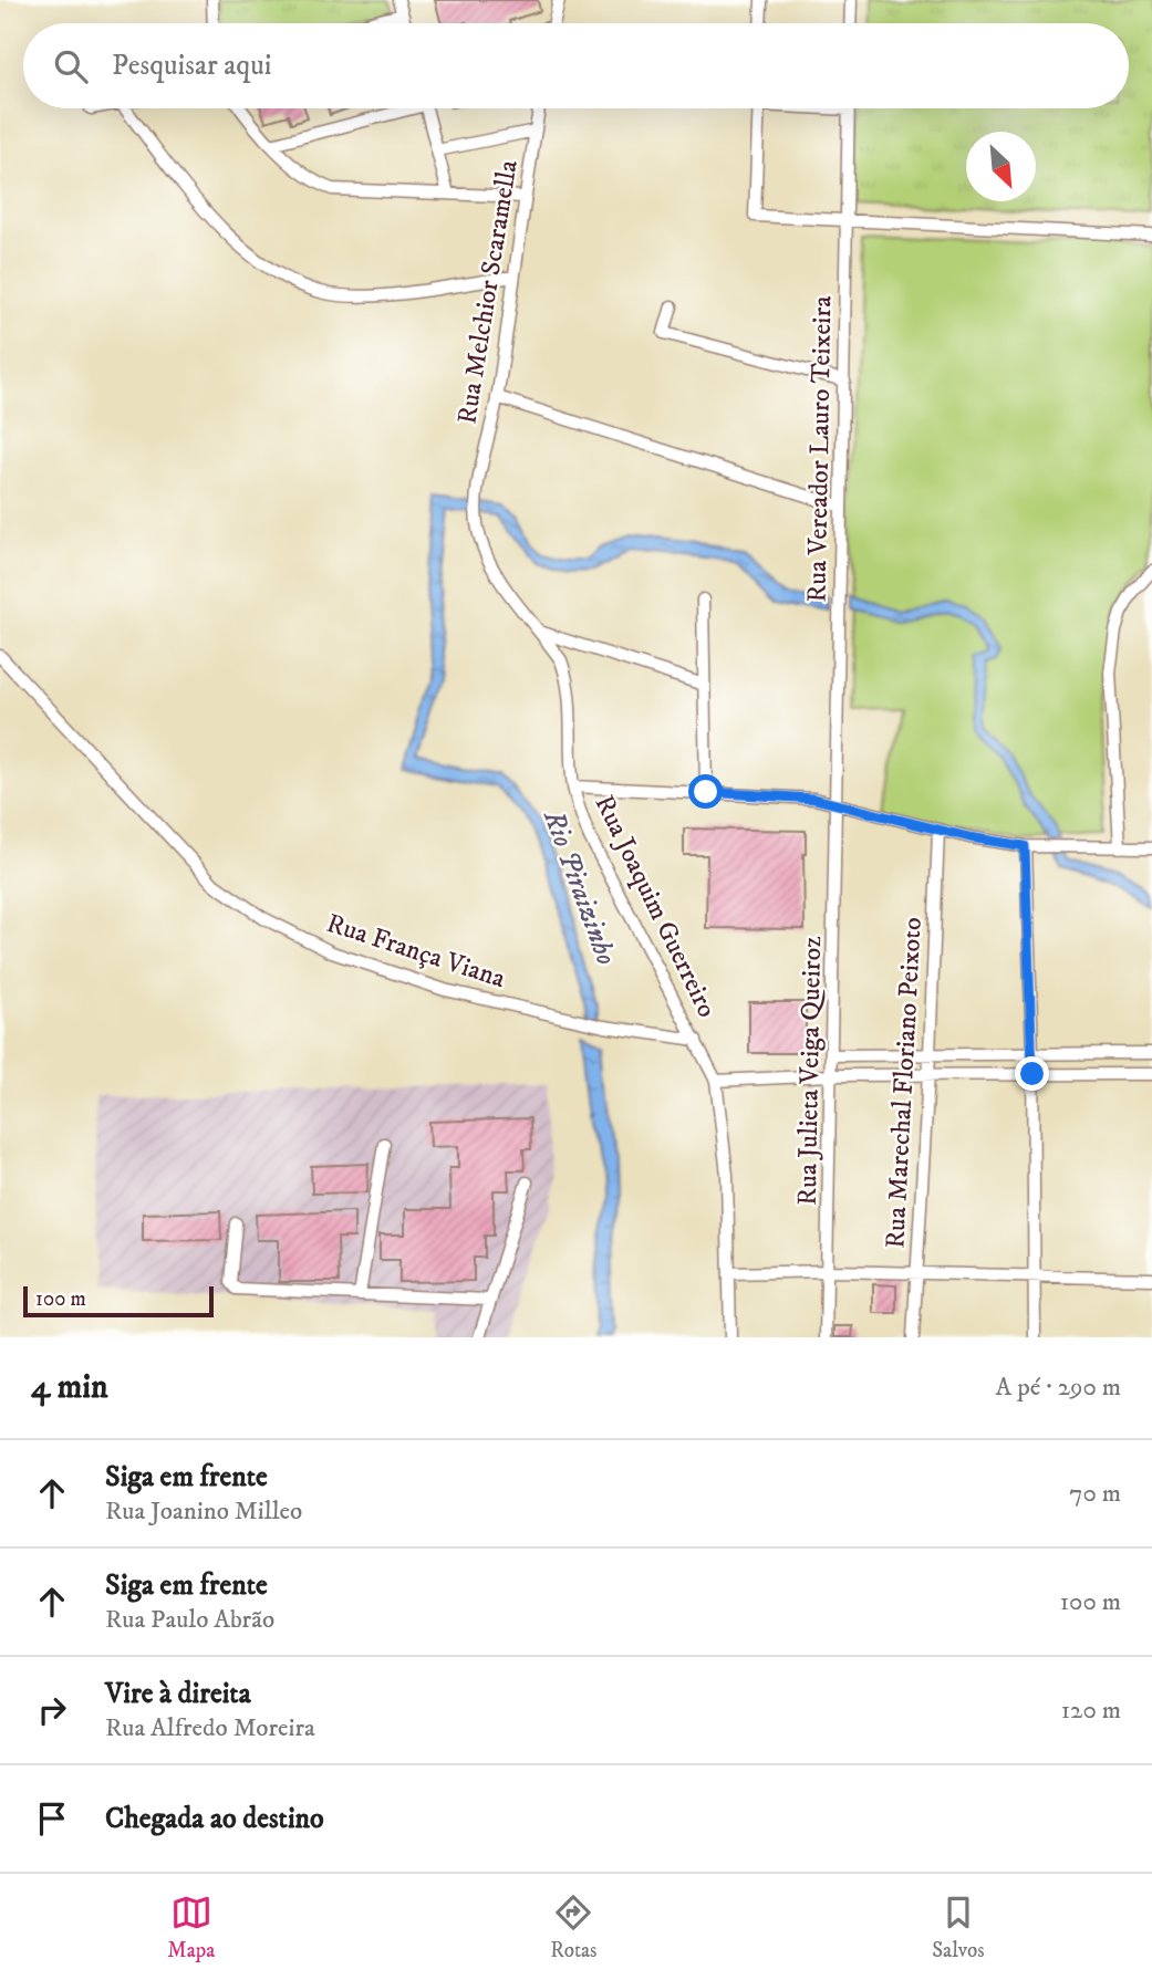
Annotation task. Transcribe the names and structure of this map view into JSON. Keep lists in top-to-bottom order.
{
  "streets": {
    "street": [
      "Rua Melchior Scaramella",
      "Rua Vereador Lauro Teixeira",
      "Rua Joaquim Guerreiro",
      "Rua França Viana",
      "Rua Julieta Veiga Queiroz",
      "Rua Marechal Floriano Peixoto"
    ]
  },
  "crossings": [
    ["Rua Melchior Scaramella", "Rua Joaquim Guerreiro"],
    ["Rua Vereador Lauro Teixeira", "Rua Julieta Veiga Queiroz"],
    ["Rua Joaquim Guerreiro", "Rua França Viana"]
  ],
  "water": ["Rio Piraizinho"],
  "scale_bar": "100 m",
  "north": "bottom right",
  "page": {
    "search": "Pesquisar aqui",
    "scale": "100 m",
    "heading": ["4 min", "A pé · 290 m"],
    "list": [
      ["Siga em frente", "Rua Joanino Milleo", "70 m"],
      ["Siga em frente", "Rua Paulo Abrão", "100 m"],
      ["Vire à direita", "Rua Alfredo Moreira", "120 m"],
      "Chegada ao destino"
    ],
    "nav": ["Mapa", "Rotas", "Salvos"]
  }
}
